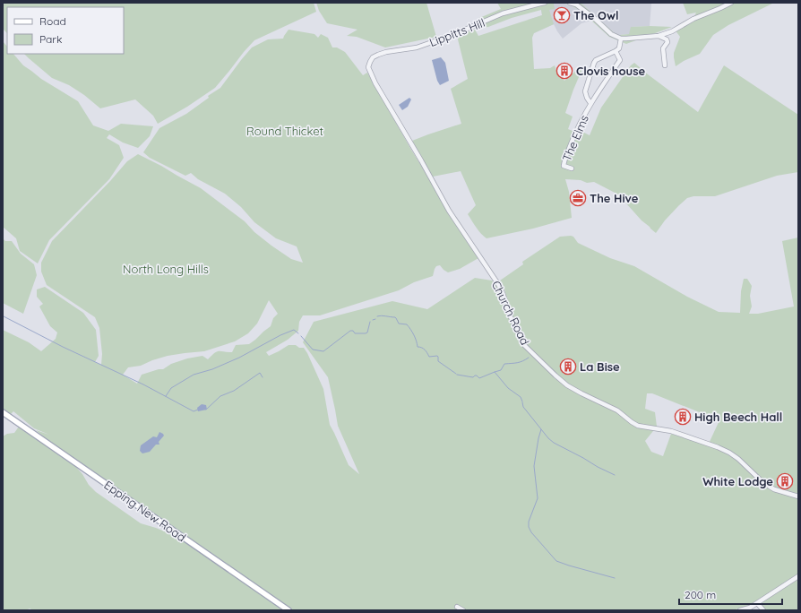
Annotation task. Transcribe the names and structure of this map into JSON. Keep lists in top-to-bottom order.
{
  "streets": {
    "main road": ["Epping New Road"],
    "street": ["Lippitts Hill", "The Elms", "Church Road"]
  },
  "crossings": [
    ["Lippitts Hill", "Church Road"]
  ],
  "parks": ["Round Thicket", "North Long Hills"],
  "places": {
    "bar": ["The Owl"],
    "building": [
      "Clovis house",
      "La Bise",
      "High Beech Hall",
      "White Lodge"
    ],
    "office": ["The Hive"]
  },
  "legend": ["Road", "Park"],
  "scale_bar": "200 m"
}
